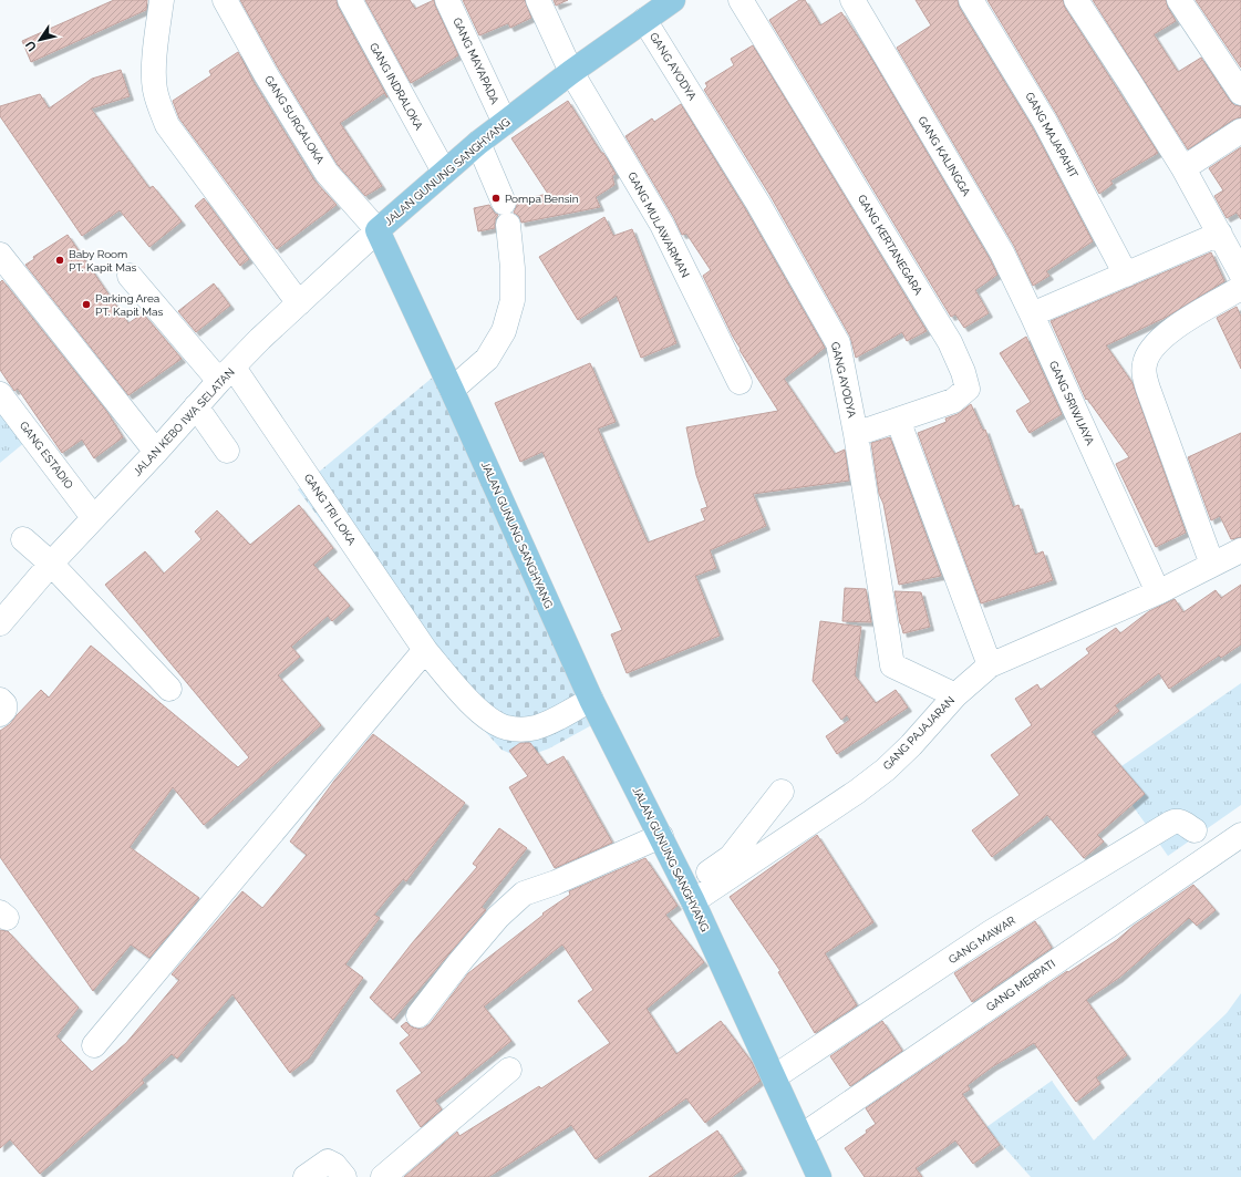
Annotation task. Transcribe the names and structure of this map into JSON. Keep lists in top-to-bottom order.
{
  "streets": {
    "main road": ["JALAN GUNUNG SANGHYANG"],
    "street": [
      "GANG MAYAPADA",
      "GANG AYODYA",
      "GANG INDRALOKA",
      "GANG SURGALOKA",
      "GANG MAJAPAHIT",
      "GANG KALINGGA",
      "GANG MULAWARMAN",
      "GANG KERTANEGARA",
      "GANG SRIWIJAYA",
      "JALAN KEBO IWA SELATAN",
      "GANG ESTADIO",
      "GANG TRI LOKA",
      "GANG PAJAJARAN",
      "GANG MAWAR",
      "GANG MERPATI"
    ]
  },
  "crossings": [
    ["GANG MAYAPADA", "JALAN GUNUNG SANGHYANG"],
    ["GANG AYODYA", "JALAN GUNUNG SANGHYANG"],
    ["GANG AYODYA", "GANG KERTANEGARA"],
    ["GANG AYODYA", "GANG PAJAJARAN"],
    ["GANG INDRALOKA", "JALAN GUNUNG SANGHYANG"],
    ["GANG SURGALOKA", "JALAN GUNUNG SANGHYANG"],
    ["GANG SURGALOKA", "JALAN KEBO IWA SELATAN"],
    ["GANG KALINGGA", "GANG SRIWIJAYA"],
    ["JALAN GUNUNG SANGHYANG", "GANG MULAWARMAN"],
    ["JALAN GUNUNG SANGHYANG", "JALAN KEBO IWA SELATAN"],
    ["JALAN GUNUNG SANGHYANG", "GANG TRI LOKA"],
    ["JALAN GUNUNG SANGHYANG", "GANG PAJAJARAN"],
    ["JALAN GUNUNG SANGHYANG", "GANG MAWAR"],
    ["JALAN GUNUNG SANGHYANG", "GANG MERPATI"],
    ["GANG SRIWIJAYA", "GANG PAJAJARAN"],
    ["JALAN KEBO IWA SELATAN", "GANG ESTADIO"],
    ["JALAN KEBO IWA SELATAN", "GANG TRI LOKA"]
  ],
  "places": ["Pompa Bensin", "Baby Room PT. Kapit Mas", "Parking Area PT. Kapit Mas"],
  "north": "bottom left"
}
